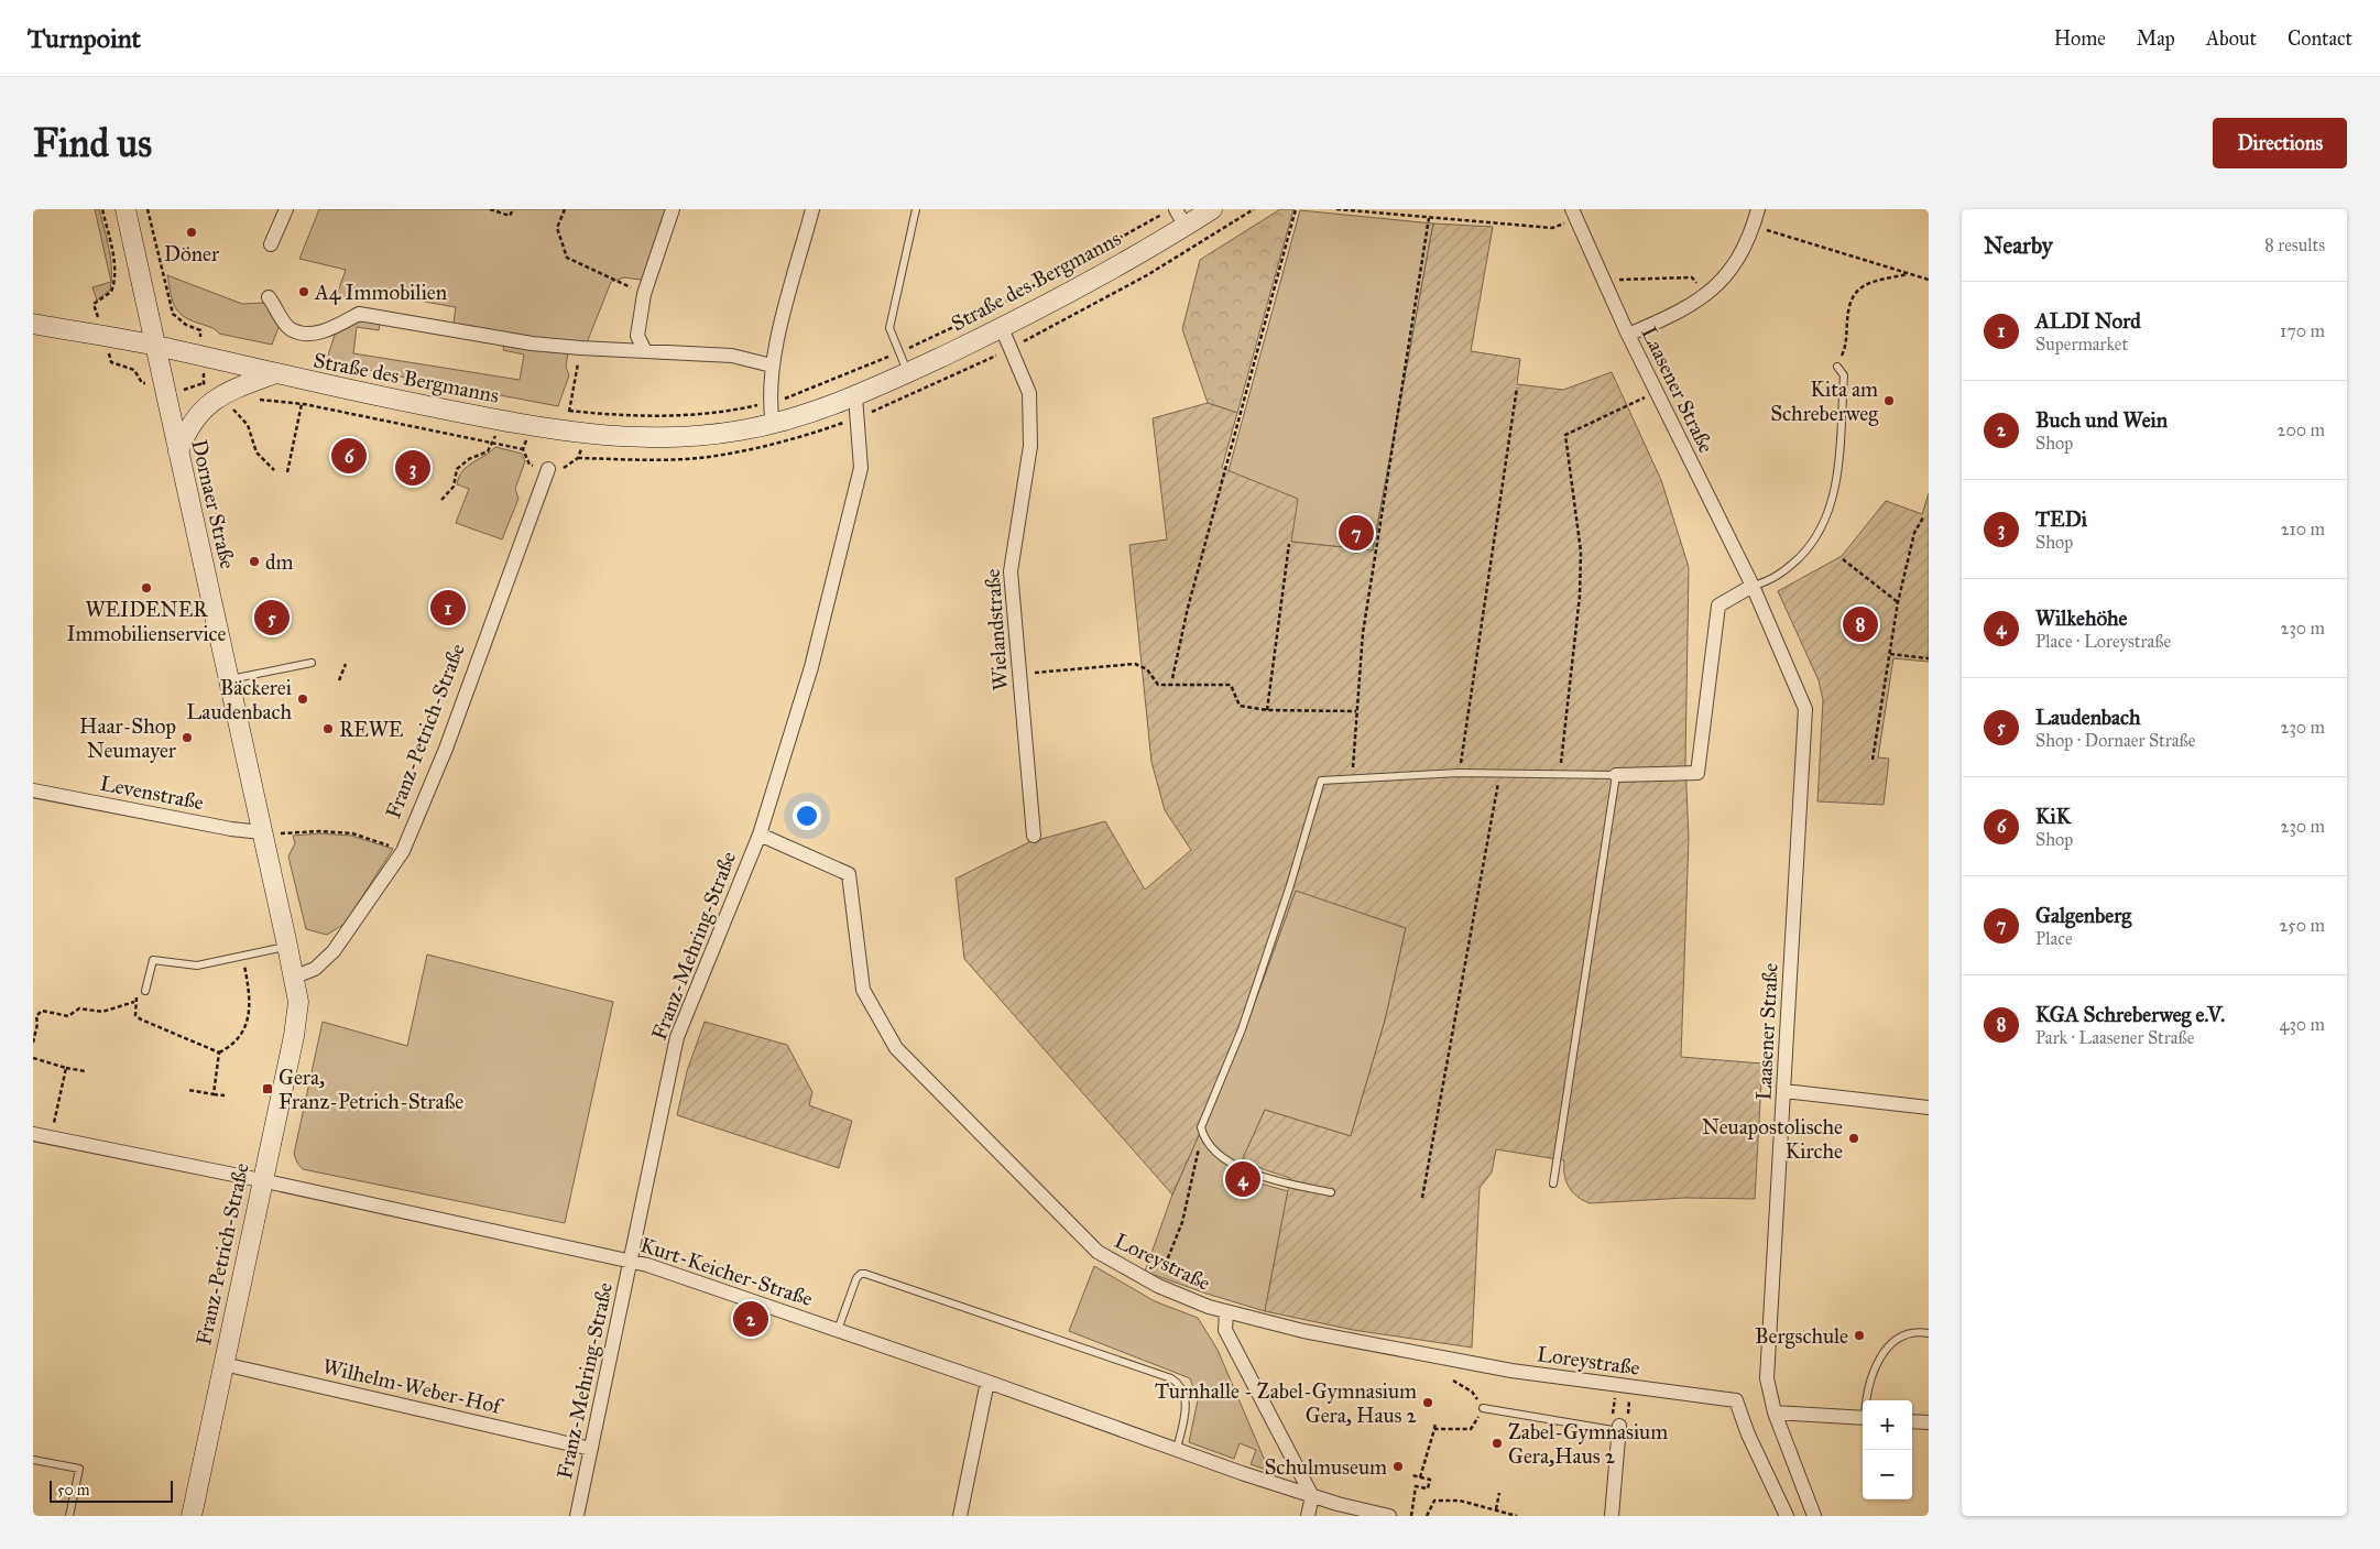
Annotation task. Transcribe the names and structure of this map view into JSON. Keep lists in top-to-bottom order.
{
  "streets": {
    "main road": ["Straße des Bergmanns", "Dornaer Straße", "Franz-Petrich-Straße"],
    "street": [
      "Laasener Straße",
      "Wielandstraße",
      "Levenstraße",
      "Franz-Mehring-Straße",
      "Loreystraße",
      "Kurt-Keicher-Straße",
      "Wilhelm-Weber-Hof"
    ]
  },
  "crossings": [
    ["Straße des Bergmanns", "Dornaer Straße"],
    ["Straße des Bergmanns", "Wielandstraße"],
    ["Straße des Bergmanns", "Franz-Mehring-Straße"],
    ["Dornaer Straße", "Franz-Petrich-Straße"],
    ["Dornaer Straße", "Levenstraße"],
    ["Franz-Petrich-Straße", "Kurt-Keicher-Straße"],
    ["Franz-Petrich-Straße", "Wilhelm-Weber-Hof"],
    ["Franz-Mehring-Straße", "Loreystraße"],
    ["Franz-Mehring-Straße", "Kurt-Keicher-Straße"],
    ["Franz-Mehring-Straße", "Wilhelm-Weber-Hof"]
  ],
  "places": {
    "other": [
      "Döner",
      "A4 Immobilien",
      "Kita am Schreberweg",
      "dm",
      "WEIDENER Immobilienservice",
      "Bäckerei Laudenbach",
      "REWE",
      "Haar-Shop Neumayer",
      "Neuapostolische Kirche",
      "Bergschule",
      "Turnhalle - Zabel-Gymnasium Gera, Haus 2",
      "Zabel-Gymnasium Gera,Haus 2",
      "Schulmuseum"
    ],
    "transit": ["Gera, Franz-Petrich-Straße"]
  },
  "scale_bar": "50 m",
  "page": {
    "header": "Turnpoint",
    "nav": [
      "Home",
      "Map",
      "About",
      "Contact"
    ],
    "buttons": "Directions",
    "title": "Find us",
    "heading": ["Nearby", "8 results"],
    "list": [
      {
        "mark": "1",
        "name": "ALDI Nord",
        "note": "Supermarket",
        "value": "170 m"
      },
      {
        "mark": "2",
        "name": "Buch und Wein",
        "note": "Shop",
        "value": "200 m"
      },
      {
        "mark": "3",
        "name": "TEDi",
        "note": "Shop",
        "value": "210 m"
      },
      {
        "mark": "4",
        "name": "Wilkehöhe",
        "note": "Place · Loreystraße",
        "value": "230 m"
      },
      {
        "mark": "5",
        "name": "Laudenbach",
        "note": "Shop · Dornaer Straße",
        "value": "230 m"
      },
      {
        "mark": "6",
        "name": "KiK",
        "note": "Shop",
        "value": "230 m"
      },
      {
        "mark": "7",
        "name": "Galgenberg",
        "note": "Place",
        "value": "250 m"
      },
      {
        "mark": "8",
        "name": "KGA Schreberweg e.V.",
        "note": "Park · Laasener Straße",
        "value": "430 m"
      }
    ],
    "pins": [
      "6",
      "3",
      "7",
      "1",
      "5",
      "8",
      "4",
      "2"
    ],
    "map_buttons": ["+", "−"],
    "scale": "50 m"
  }
}
